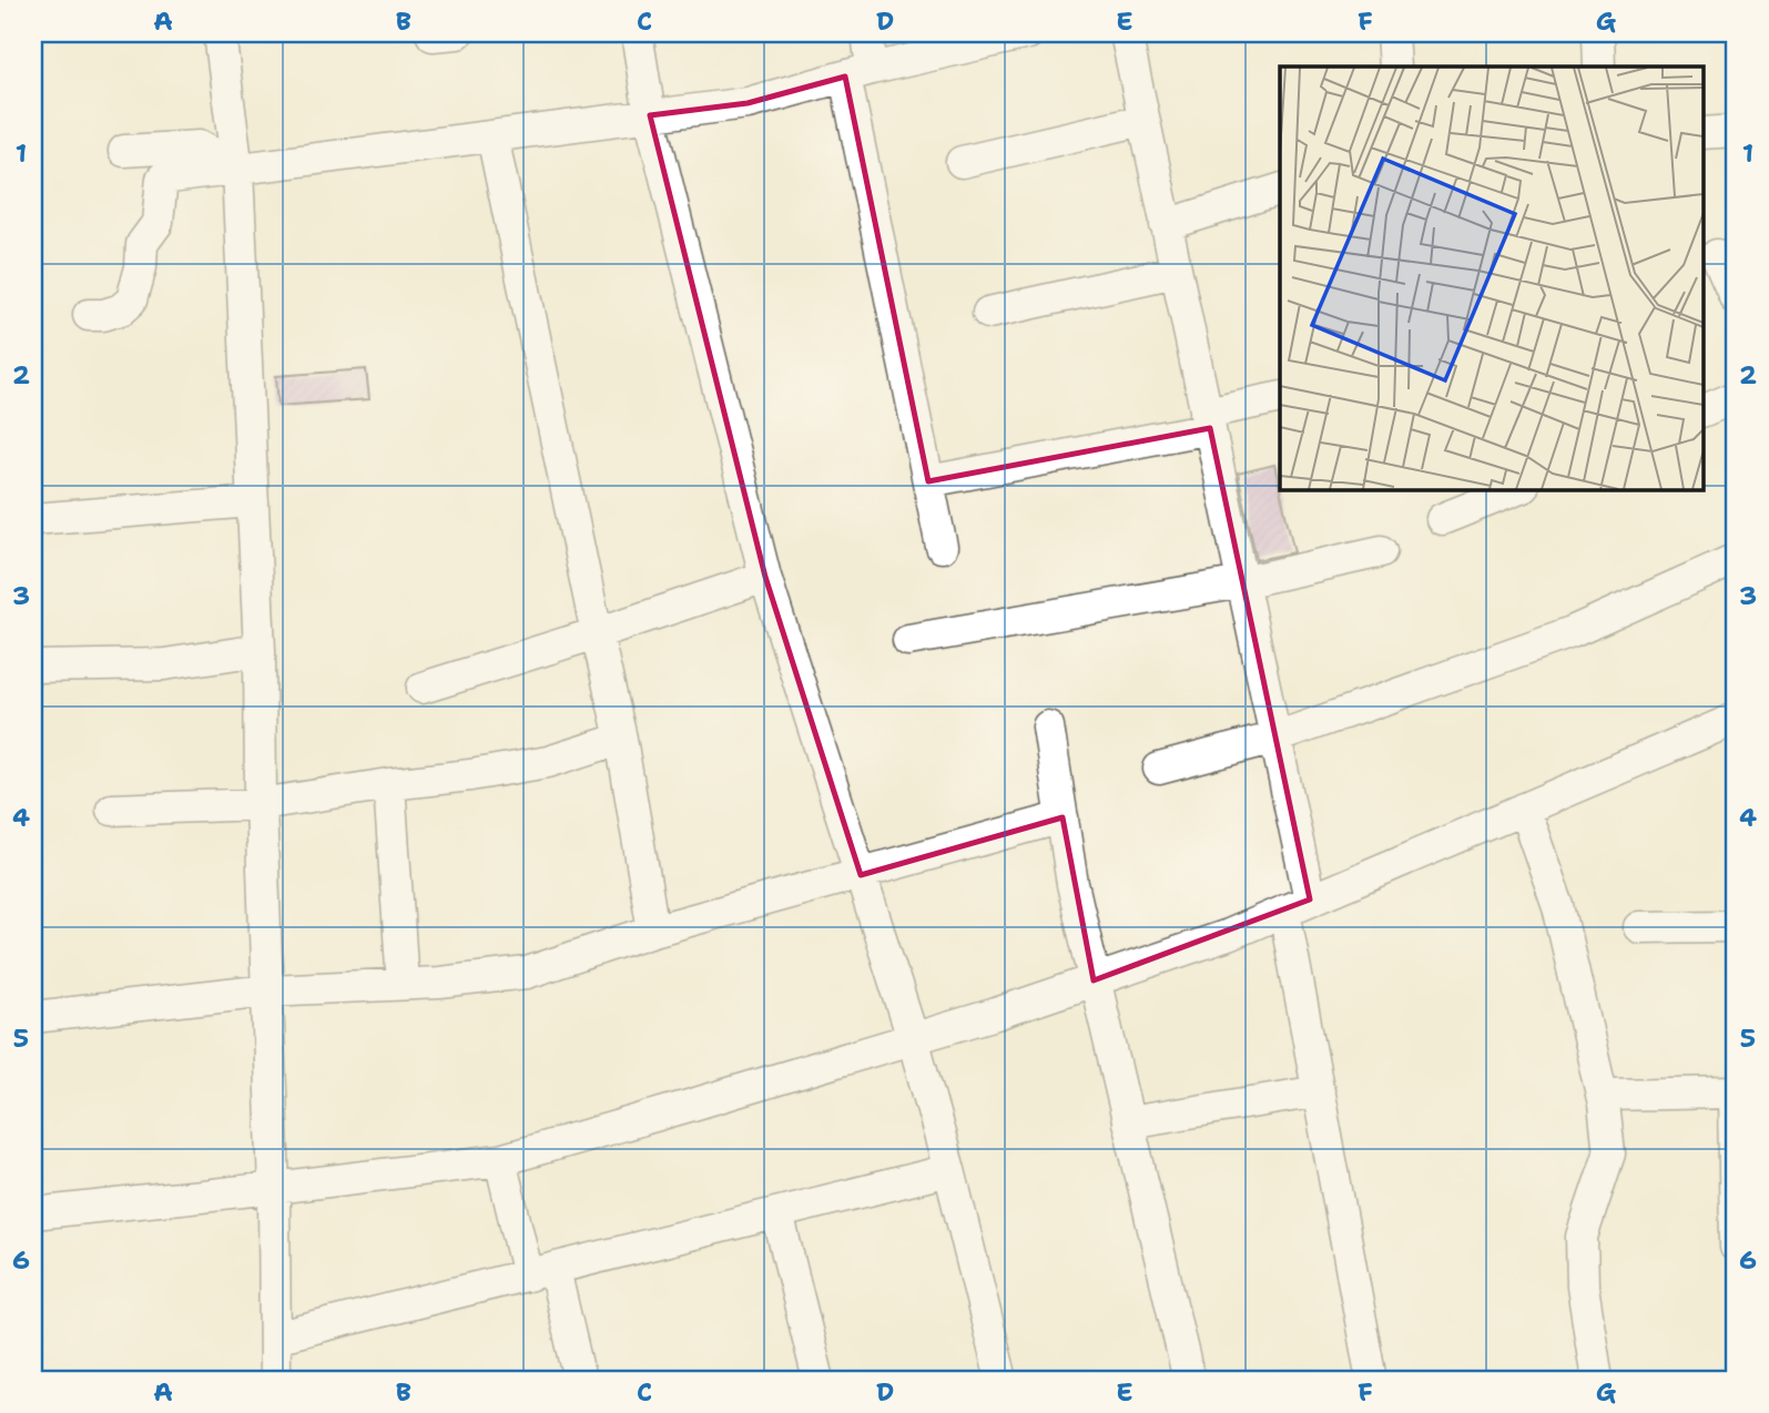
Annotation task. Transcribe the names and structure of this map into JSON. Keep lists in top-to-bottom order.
{
  "grid": {
    "columns": [
      "A",
      "B",
      "C",
      "D",
      "E",
      "F",
      "G"
    ],
    "rows": [
      "1",
      "2",
      "3",
      "4",
      "5",
      "6"
    ]
  }
}
